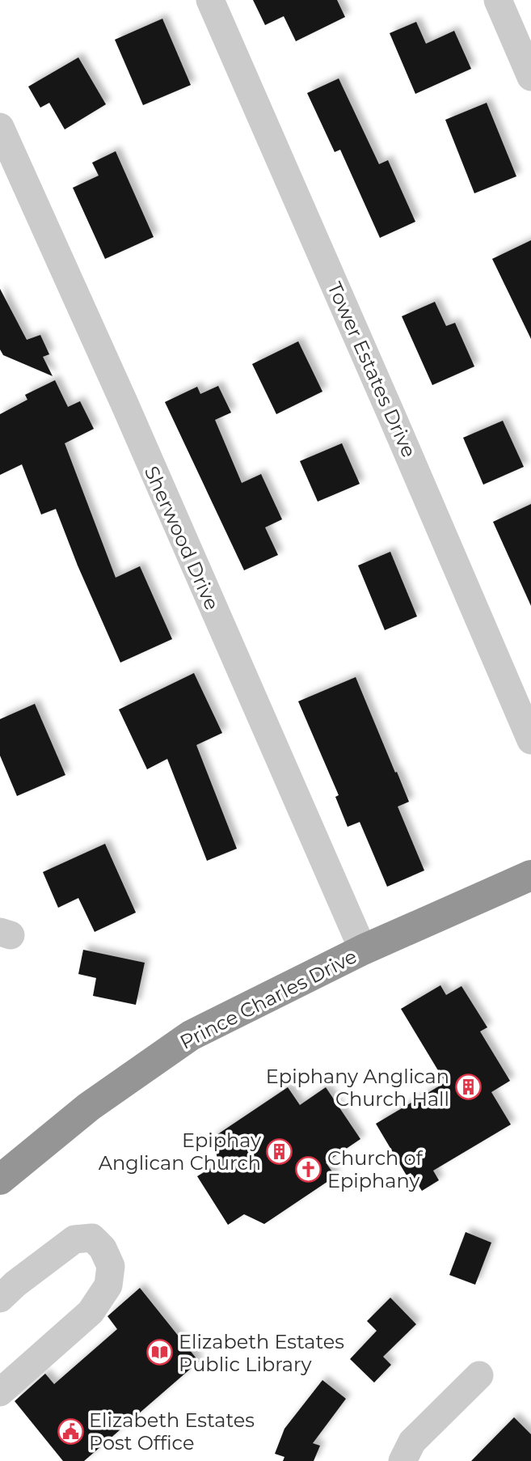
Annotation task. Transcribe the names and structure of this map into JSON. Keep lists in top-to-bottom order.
{
  "streets": {
    "highway": ["Prince Charles Drive"],
    "street": ["Tower Estates Drive", "Sherwood Drive"]
  },
  "crossings": [
    ["Sherwood Drive", "Prince Charles Drive"]
  ],
  "places": {
    "building": ["Epiphany Anglican Church Hall", "Epiphay Anglican Church"],
    "church": ["Church of Epiphany"],
    "library": ["Elizabeth Estates Public Library"],
    "public building": ["Elizabeth Estates Post Office"]
  }
}
